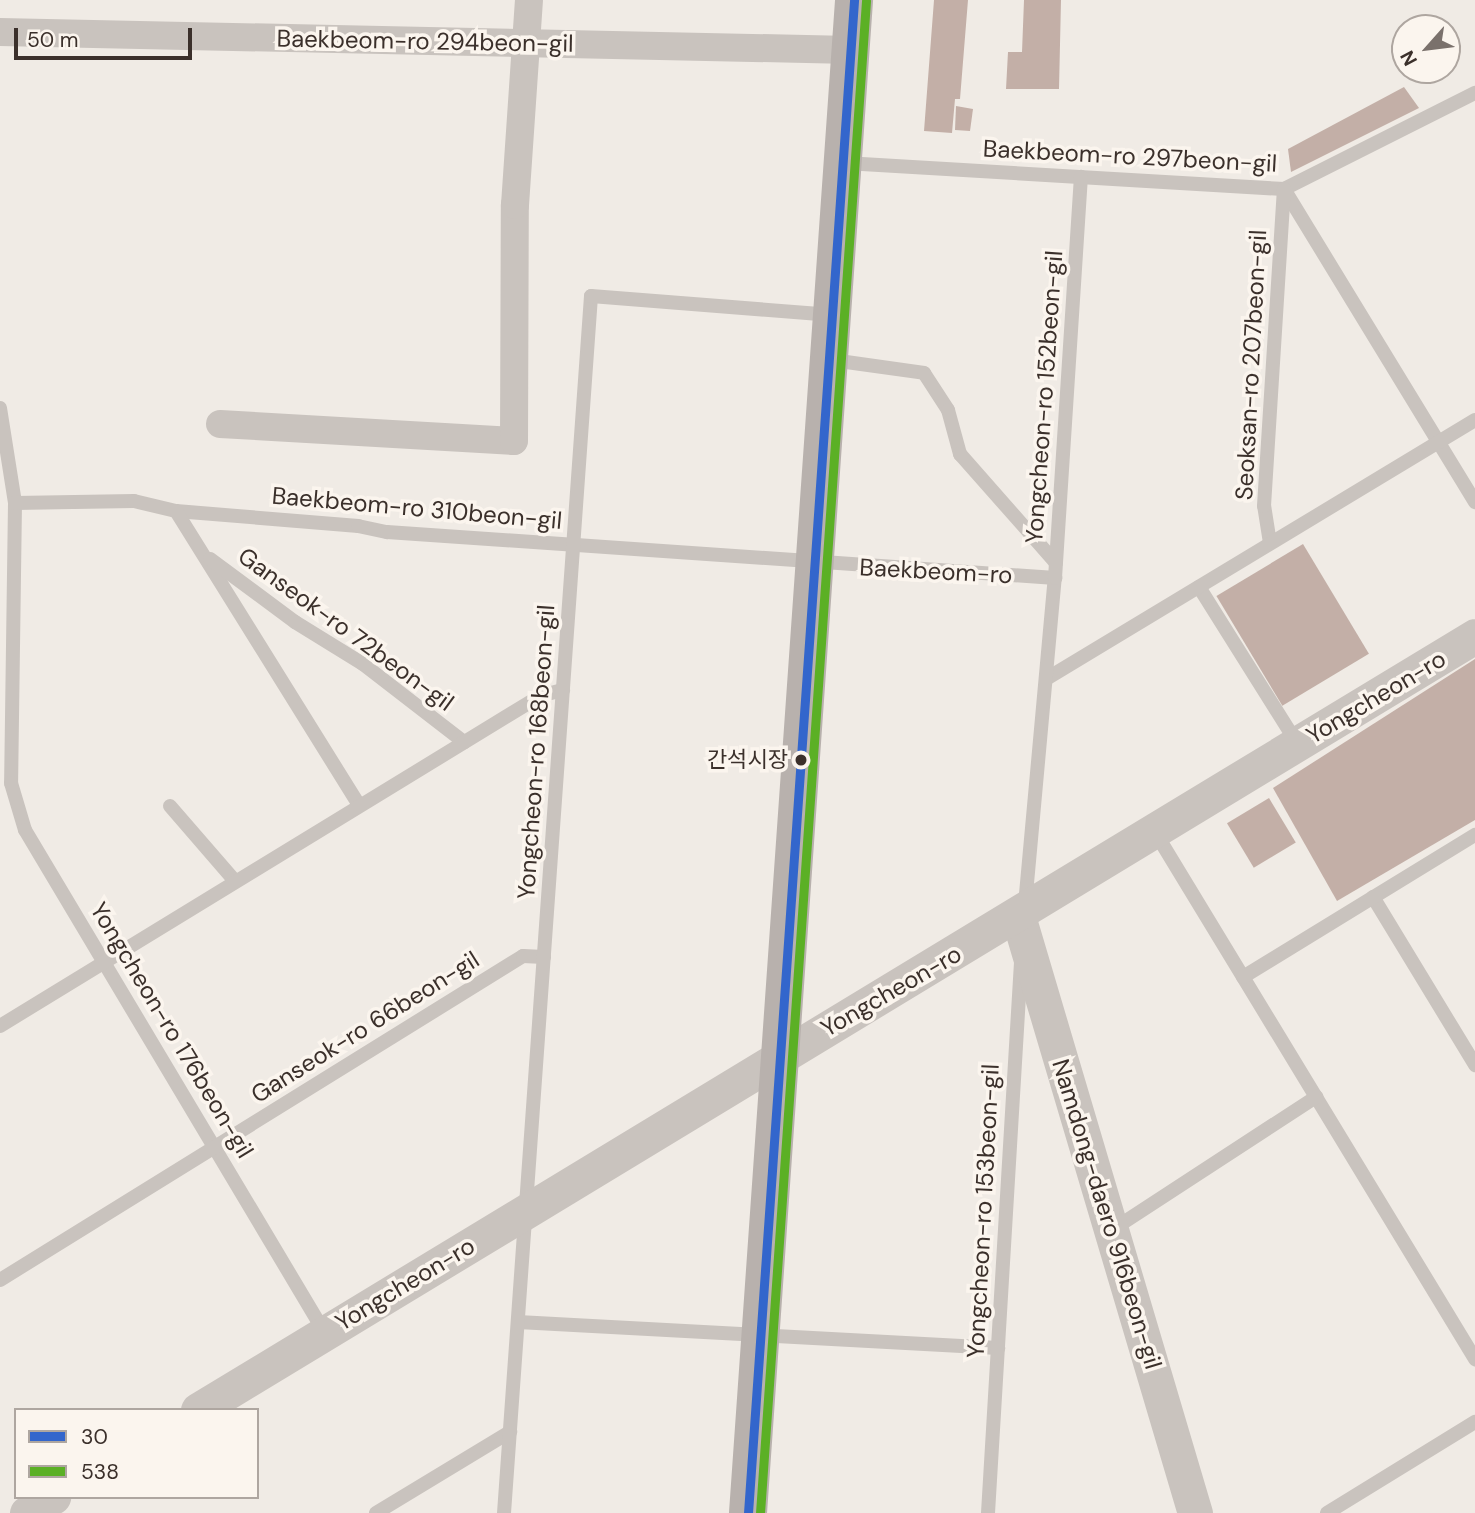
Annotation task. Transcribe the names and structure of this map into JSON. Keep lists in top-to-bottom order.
{
  "streets": {
    "street": ["Baekbeom-ro 294beon-gil", "Yongcheon-ro", "Namdong-daero 916beon-gil"],
    "lane": [
      "Baekbeom-ro 297beon-gil",
      "Seoksan-ro 207beon-gil",
      "Yongcheon-ro 152beon-gil",
      "Baekbeom-ro 310beon-gil",
      "Baekbeom-ro",
      "Ganseok-ro 72beon-gil",
      "Yongcheon-ro 168beon-gil",
      "Ganseok-ro 66beon-gil",
      "Yongcheon-ro 176beon-gil",
      "Yongcheon-ro 153beon-gil"
    ]
  },
  "crossings": [
    ["Baekbeom-ro 297beon-gil", "Seoksan-ro 207beon-gil"],
    ["Baekbeom-ro 297beon-gil", "Yongcheon-ro 152beon-gil"],
    ["Yongcheon-ro 152beon-gil", "Baekbeom-ro"],
    ["Yongcheon-ro 152beon-gil", "Yongcheon-ro"],
    ["Yongcheon-ro 152beon-gil", "Yongcheon-ro 153beon-gil"],
    ["Yongcheon-ro 152beon-gil", "Namdong-daero 916beon-gil"],
    ["Baekbeom-ro 310beon-gil", "Baekbeom-ro"],
    ["Baekbeom-ro 310beon-gil", "Ganseok-ro 72beon-gil"],
    ["Baekbeom-ro 310beon-gil", "Yongcheon-ro 168beon-gil"],
    ["Baekbeom-ro 310beon-gil", "Yongcheon-ro 176beon-gil"],
    ["Ganseok-ro 72beon-gil", "Yongcheon-ro 168beon-gil"],
    ["Ganseok-ro 72beon-gil", "Yongcheon-ro 176beon-gil"],
    ["Yongcheon-ro", "Yongcheon-ro 168beon-gil"],
    ["Yongcheon-ro", "Yongcheon-ro 176beon-gil"],
    ["Yongcheon-ro", "Yongcheon-ro 153beon-gil"],
    ["Yongcheon-ro", "Namdong-daero 916beon-gil"],
    ["Yongcheon-ro 168beon-gil", "Ganseok-ro 66beon-gil"],
    ["Ganseok-ro 66beon-gil", "Yongcheon-ro 176beon-gil"],
    ["Yongcheon-ro 153beon-gil", "Namdong-daero 916beon-gil"]
  ],
  "places": ["간석시장"],
  "lines": ["transit line 30", "transit line 538"],
  "legend": ["30", "538"],
  "scale_bar": "50 m",
  "north": "bottom left"
}
